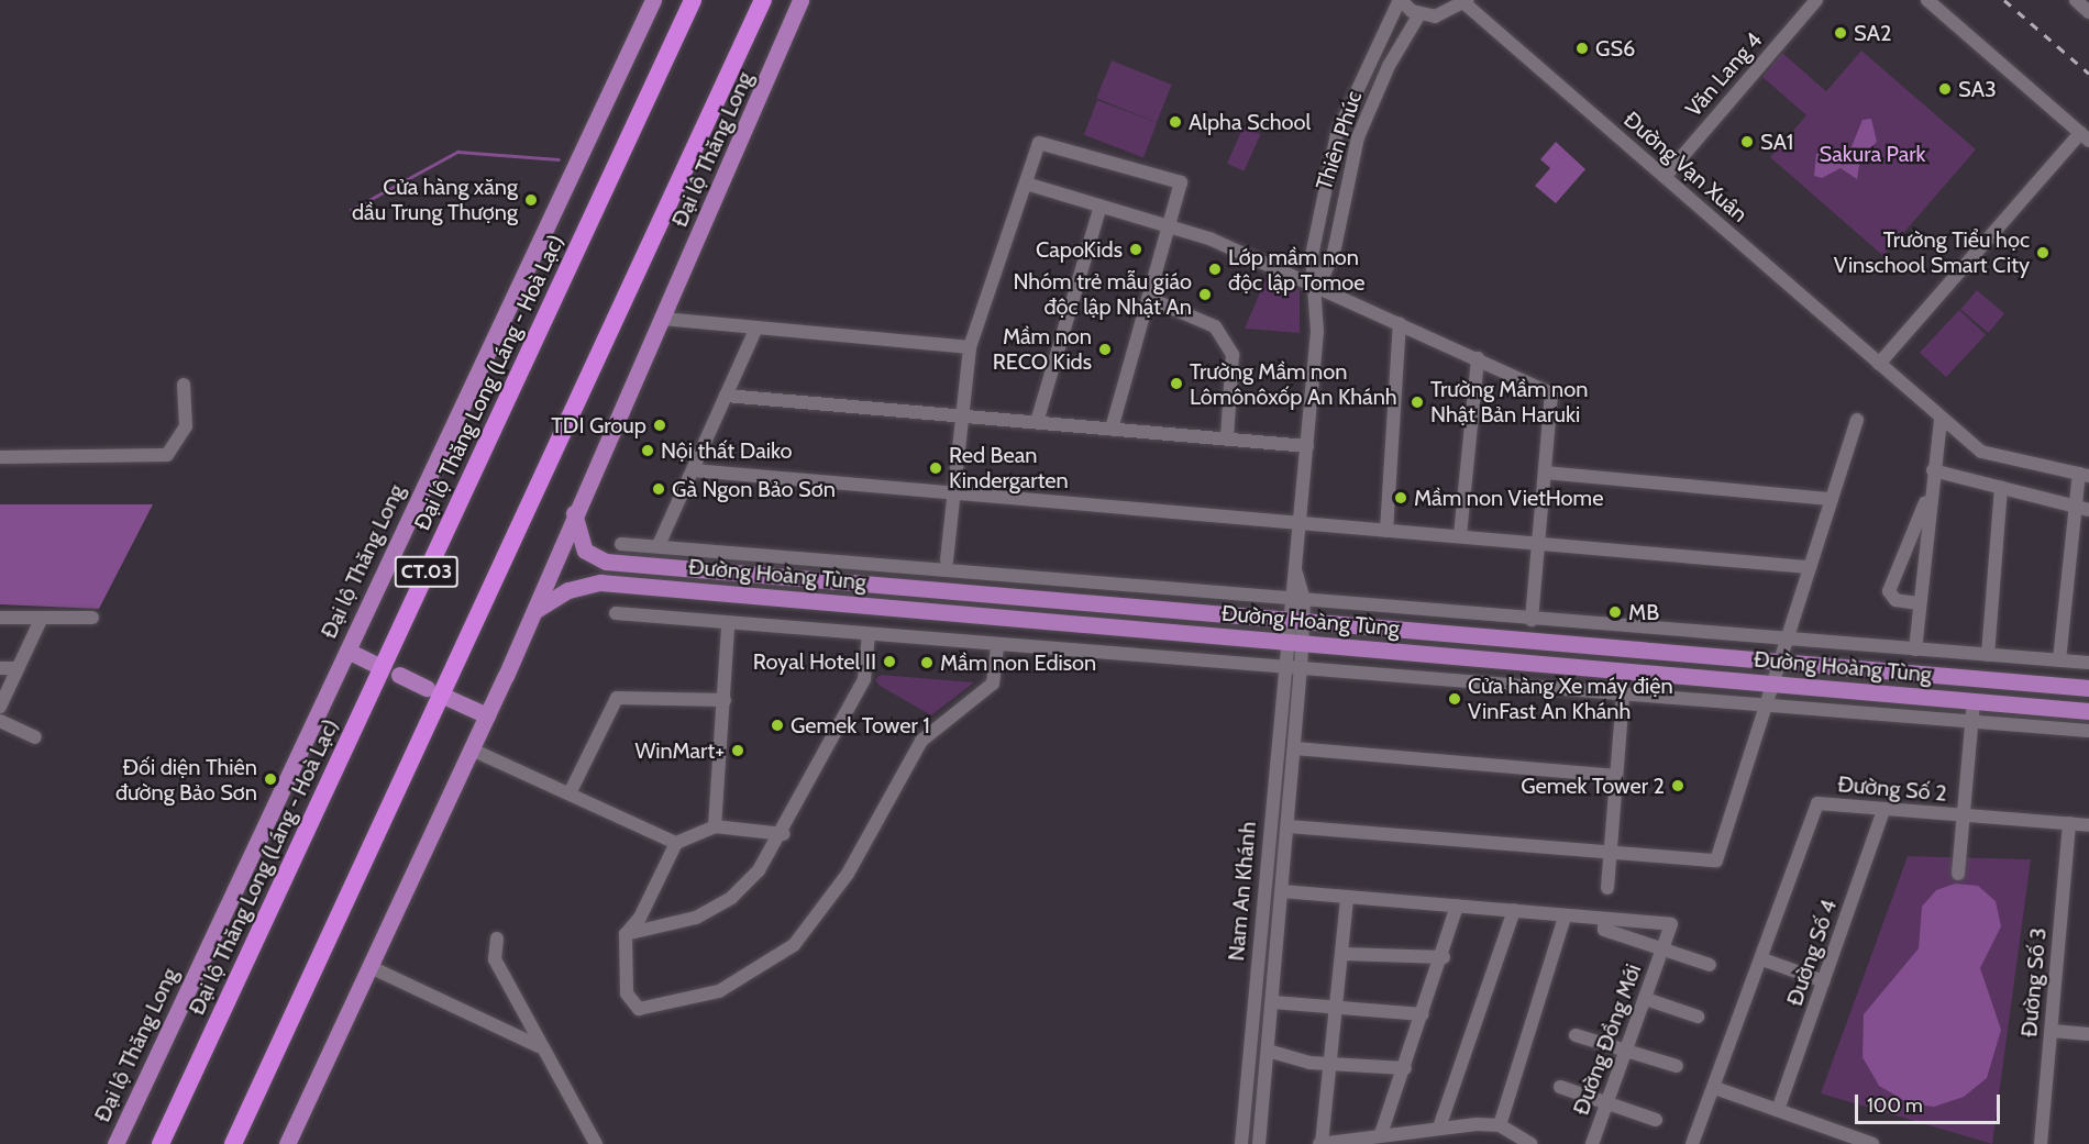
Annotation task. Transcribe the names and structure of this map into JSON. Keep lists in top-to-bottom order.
{
  "streets": {
    "highway": ["Đại lộ Thăng Long (Láng - Hoà Lạc)", "CT.03"],
    "main road": ["Đại lộ Thăng Long", "Đường Hoàng Tùng"],
    "street": [
      "Văn Lang 4",
      "Thiên Phúc",
      "Đường Vạn Xuân",
      "Đường Số 2",
      "Nam An Khánh",
      "Đường Số 4",
      "Đường Số 3",
      "Đường Đồng Mới"
    ]
  },
  "crossings": [
    ["Văn Lang 4", "Đường Vạn Xuân"],
    ["Thiên Phúc", "Đường Hoàng Tùng"],
    ["Thiên Phúc", "Nam An Khánh"],
    ["Đại lộ Thăng Long", "Đường Hoàng Tùng"],
    ["Đường Hoàng Tùng", "Nam An Khánh"],
    ["Đường Số 2", "Đường Số 4"],
    ["Đường Số 2", "Đường Số 3"]
  ],
  "parks": ["Sakura Park"],
  "places": [
    "SA2",
    "GS6",
    "SA3",
    "Alpha School",
    "SA1",
    "Cửa hàng xăng dầu Trung Thượng",
    "CapoKids",
    "Trường Tiểu học Vinschool Smart City",
    "Lớp mầm non độc lập Tomoe",
    "Nhóm trẻ mẫu giáo độc lập Nhật An",
    "Mầm non RECO Kids",
    "Trường Mầm non Lômônôxốp An Khánh",
    "Trường Mầm non Nhật Bản Haruki",
    "TDI Group",
    "Nội thất Daiko",
    "Red Bean Kindergarten",
    "Gà Ngon Bảo Sơn",
    "Mầm non VietHome",
    "MB",
    "Royal Hotel II",
    "Mầm non Edison",
    "Cửa hàng Xe máy điện VinFast An Khánh",
    "Gemek Tower 1",
    "WinMart+",
    "Đối diện Thiên đường Bảo Sơn",
    "Gemek Tower 2"
  ],
  "scale_bar": "100 m"
}
